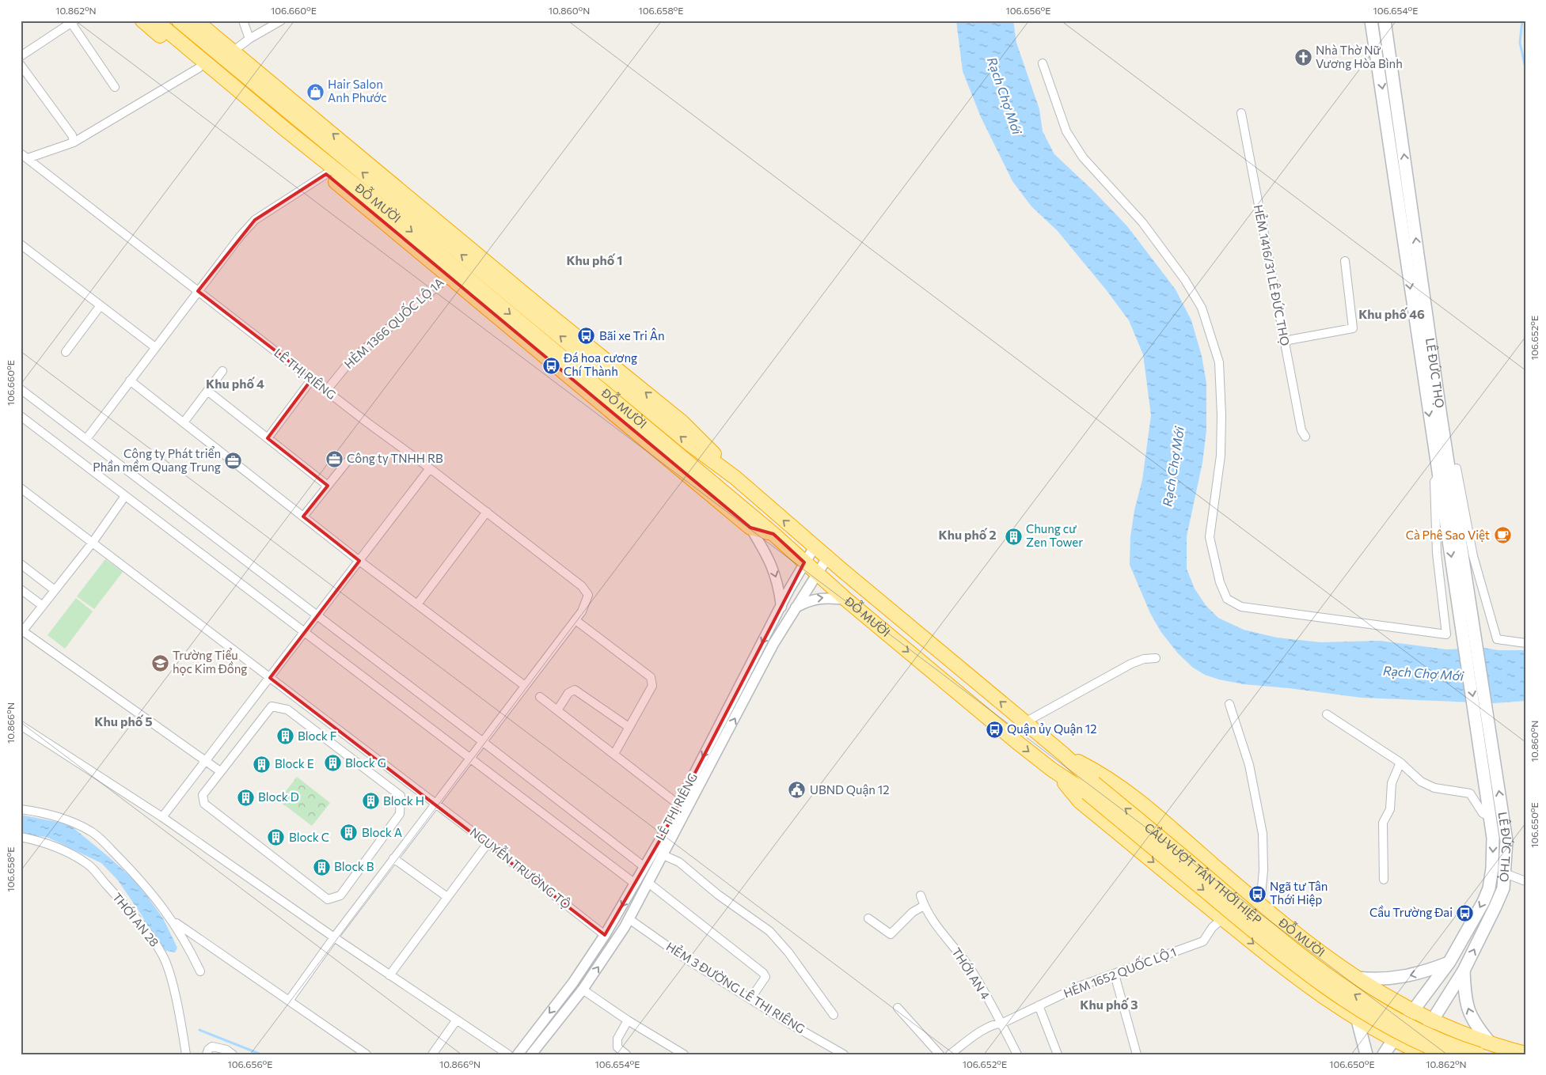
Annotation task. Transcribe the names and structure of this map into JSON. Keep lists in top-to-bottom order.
{
  "streets": {
    "highway": ["ĐỖ MƯỜI", "CẦU VƯỢT TÂN THỚI HIỆP"],
    "main road": ["LÊ ĐỨC THỌ"],
    "street": [
      "HẺM 1416/31 LÊ ĐỨC THỌ",
      "HẺM 1366 QUỐC LỘ 1A",
      "LÊ THỊ RIÊNG",
      "NGUYỄN TRƯỜNG TỘ",
      "THỚI AN 28",
      "HẺM 1652 QUỐC LỘ 1",
      "THỚI AN 4",
      "HẺM 3 ĐƯỜNG LÊ THỊ RIÊNG"
    ]
  },
  "crossings": [
    ["ĐỖ MƯỜI", "HẺM 1366 QUỐC LỘ 1A"],
    ["ĐỖ MƯỜI", "LÊ ĐỨC THỌ"],
    ["ĐỖ MƯỜI", "LÊ THỊ RIÊNG"],
    ["ĐỖ MƯỜI", "CẦU VƯỢT TÂN THỚI HIỆP"],
    ["ĐỖ MƯỜI", "HẺM 1652 QUỐC LỘ 1"],
    ["HẺM 1366 QUỐC LỘ 1A", "LÊ THỊ RIÊNG"],
    ["LÊ THỊ RIÊNG", "NGUYỄN TRƯỜNG TỘ"],
    ["LÊ THỊ RIÊNG", "HẺM 3 ĐƯỜNG LÊ THỊ RIÊNG"],
    ["HẺM 1652 QUỐC LỘ 1", "THỚI AN 4"]
  ],
  "districts": [
    "Khu phố 1",
    "Khu phố 46",
    "Khu phố 4",
    "Khu phố 2",
    "Khu phố 5",
    "Khu phố 3"
  ],
  "water": ["Rạch Chợ Mới"],
  "places": {
    "church": ["Nhà Thờ Nữ Vương Hòa Bình"],
    "shop": ["Hair Salon Anh Phước"],
    "bus stop": [
      "Bãi xe Tri Ân",
      "Đá hoa cương Chí Thành",
      "Quận ủy Quận 12",
      "Ngã tư Tân Thới Hiệp",
      "Cầu Trường Đai"
    ],
    "office": ["Công ty TNHH RB", "Công ty Phát triển Phần mềm Quang Trung"],
    "cafe": ["Cà Phê Sao Việt"],
    "building": [
      "Chung cư Zen Tower",
      "Block F",
      "Block G",
      "Block E",
      "Block D",
      "Block H",
      "Block A",
      "Block C",
      "Block B"
    ],
    "school or university": ["Trường Tiểu học Kim Đồng"],
    "public building": ["UBND Quận 12"]
  },
  "coordinates": [
    "10.862°N",
    "106.660°E",
    "10.860°N",
    "106.658°E",
    "106.656°E",
    "106.654°E",
    "106.652°E",
    "10.866°N",
    "106.650°E"
  ]
}
